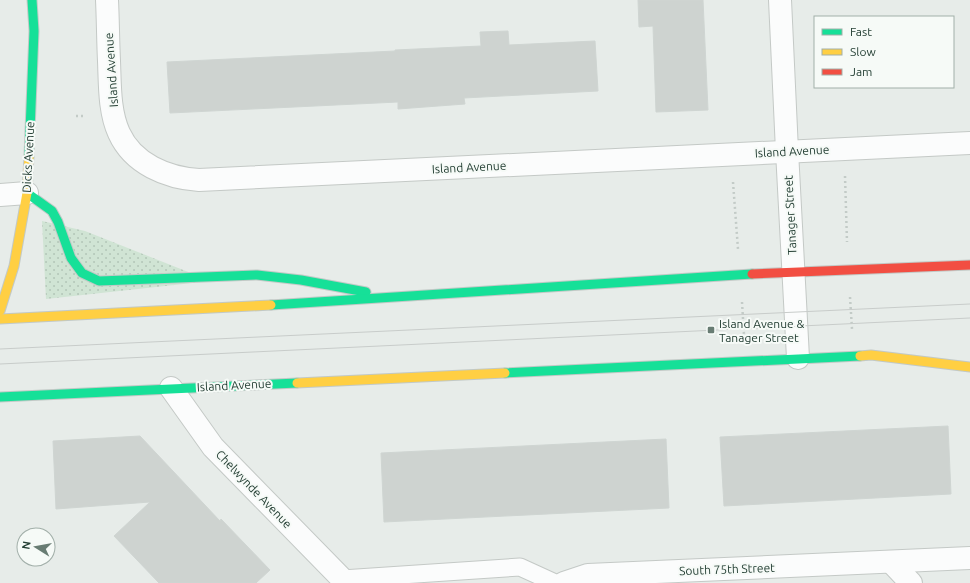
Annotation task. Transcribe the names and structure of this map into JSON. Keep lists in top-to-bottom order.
{
  "streets": {
    "main road": ["Island Avenue", "Dicks Avenue"],
    "street": ["Tanager Street", "Chelwynde Avenue", "South 75th Street"]
  },
  "crossings": [
    ["Island Avenue", "Tanager Street"],
    ["Island Avenue", "Chelwynde Avenue"]
  ],
  "places": {
    "transit": ["Island Avenue & Tanager Street"]
  },
  "legend": ["Fast", "Slow", "Jam"],
  "north": "left"
}
